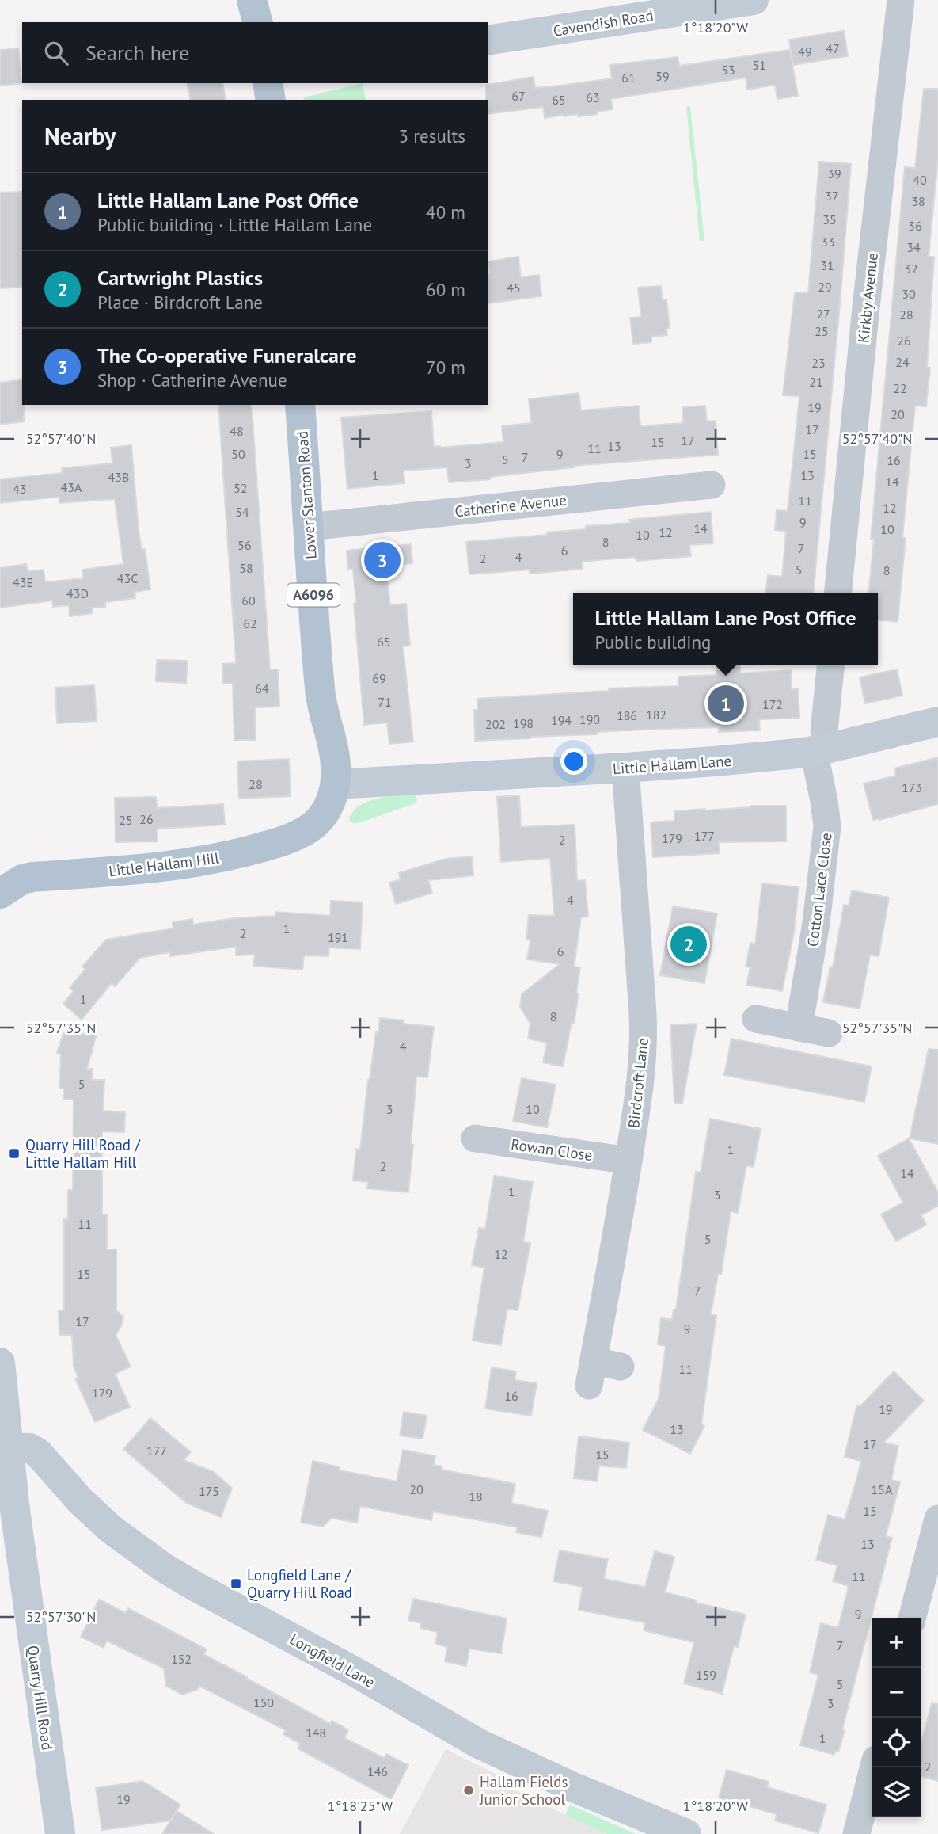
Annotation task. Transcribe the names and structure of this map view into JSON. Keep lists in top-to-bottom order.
{
  "streets": {
    "main road": ["Lower Stanton Road", "A6096", "Little Hallam Hill"],
    "street": [
      "Cavendish Road",
      "Kirkby Avenue",
      "Catherine Avenue",
      "Little Hallam Lane",
      "Cotton Lace Close",
      "Birdcroft Lane",
      "Rowan Close",
      "Longfield Lane",
      "Quarry Hill Road"
    ]
  },
  "crossings": [
    ["Lower Stanton Road", "Catherine Avenue"],
    ["Lower Stanton Road", "Little Hallam Lane"],
    ["Lower Stanton Road", "Little Hallam Hill"],
    ["Little Hallam Lane", "Little Hallam Hill"],
    ["Little Hallam Lane", "Cotton Lace Close"],
    ["Little Hallam Lane", "Birdcroft Lane"],
    ["Birdcroft Lane", "Rowan Close"],
    ["Longfield Lane", "Quarry Hill Road"]
  ],
  "places": {
    "transit": ["Quarry Hill Road / Little Hallam Hill", "Longfield Lane / Quarry Hill Road"],
    "other": ["Hallam Fields Junior School"]
  },
  "house_numbers": [
    "47",
    "49",
    "51",
    "53",
    "59",
    "61",
    "67",
    "63",
    "65",
    "39",
    "40",
    "37",
    "38",
    "35",
    "36",
    "33",
    "34",
    "31",
    "32",
    "29",
    "45",
    "30",
    "27",
    "28",
    "25",
    "26",
    "24",
    "23",
    "21",
    "22",
    "19",
    "20",
    "17",
    "48",
    "17",
    "15",
    "13",
    "11",
    "50",
    "9",
    "15",
    "7",
    "5",
    "16",
    "3",
    "1",
    "13",
    "43B",
    "14",
    "43A",
    "52",
    "43",
    "11",
    "12",
    "54",
    "9",
    "14",
    "10",
    "12",
    "10",
    "8",
    "56",
    "7",
    "6",
    "4",
    "2",
    "58",
    "5",
    "8",
    "43C",
    "43E",
    "43D",
    "60",
    "62",
    "65",
    "69",
    "64",
    "71",
    "172",
    "182",
    "186",
    "190",
    "194",
    "198",
    "202",
    "28",
    "173",
    "26",
    "25",
    "177",
    "179",
    "2",
    "4",
    "1",
    "2",
    "191",
    "6",
    "1",
    "8",
    "4",
    "5",
    "3",
    "10",
    "1",
    "2",
    "14",
    "1",
    "3",
    "11",
    "5",
    "12",
    "15",
    "7",
    "17",
    "9",
    "11",
    "179",
    "16",
    "19",
    "13",
    "17",
    "177",
    "15",
    "20",
    "15A",
    "175",
    "18",
    "15",
    "13",
    "11",
    "9",
    "7",
    "152",
    "159",
    "5",
    "150",
    "3",
    "148",
    "1",
    "2",
    "146",
    "19"
  ],
  "page": {
    "search": "Search here",
    "heading": ["Nearby", "3 results"],
    "list": [
      {
        "mark": "1",
        "name": "Little Hallam Lane Post Office",
        "note": "Public building · Little Hallam Lane",
        "value": "40 m"
      },
      {
        "mark": "2",
        "name": "Cartwright Plastics",
        "note": "Place · Birdcroft Lane",
        "value": "60 m"
      },
      {
        "mark": "3",
        "name": "The Co-operative Funeralcare",
        "note": "Shop · Catherine Avenue",
        "value": "70 m"
      }
    ],
    "pins": ["3", "1", "2"],
    "popup": ["Little Hallam Lane Post Office", "Public building"],
    "map_buttons": ["+", "−"]
  },
  "coordinates": [
    "1°18'20\"W",
    "52°57'40\"N",
    "52°57'35\"N",
    "52°57'30\"N",
    "1°18'25\"W"
  ]
}
